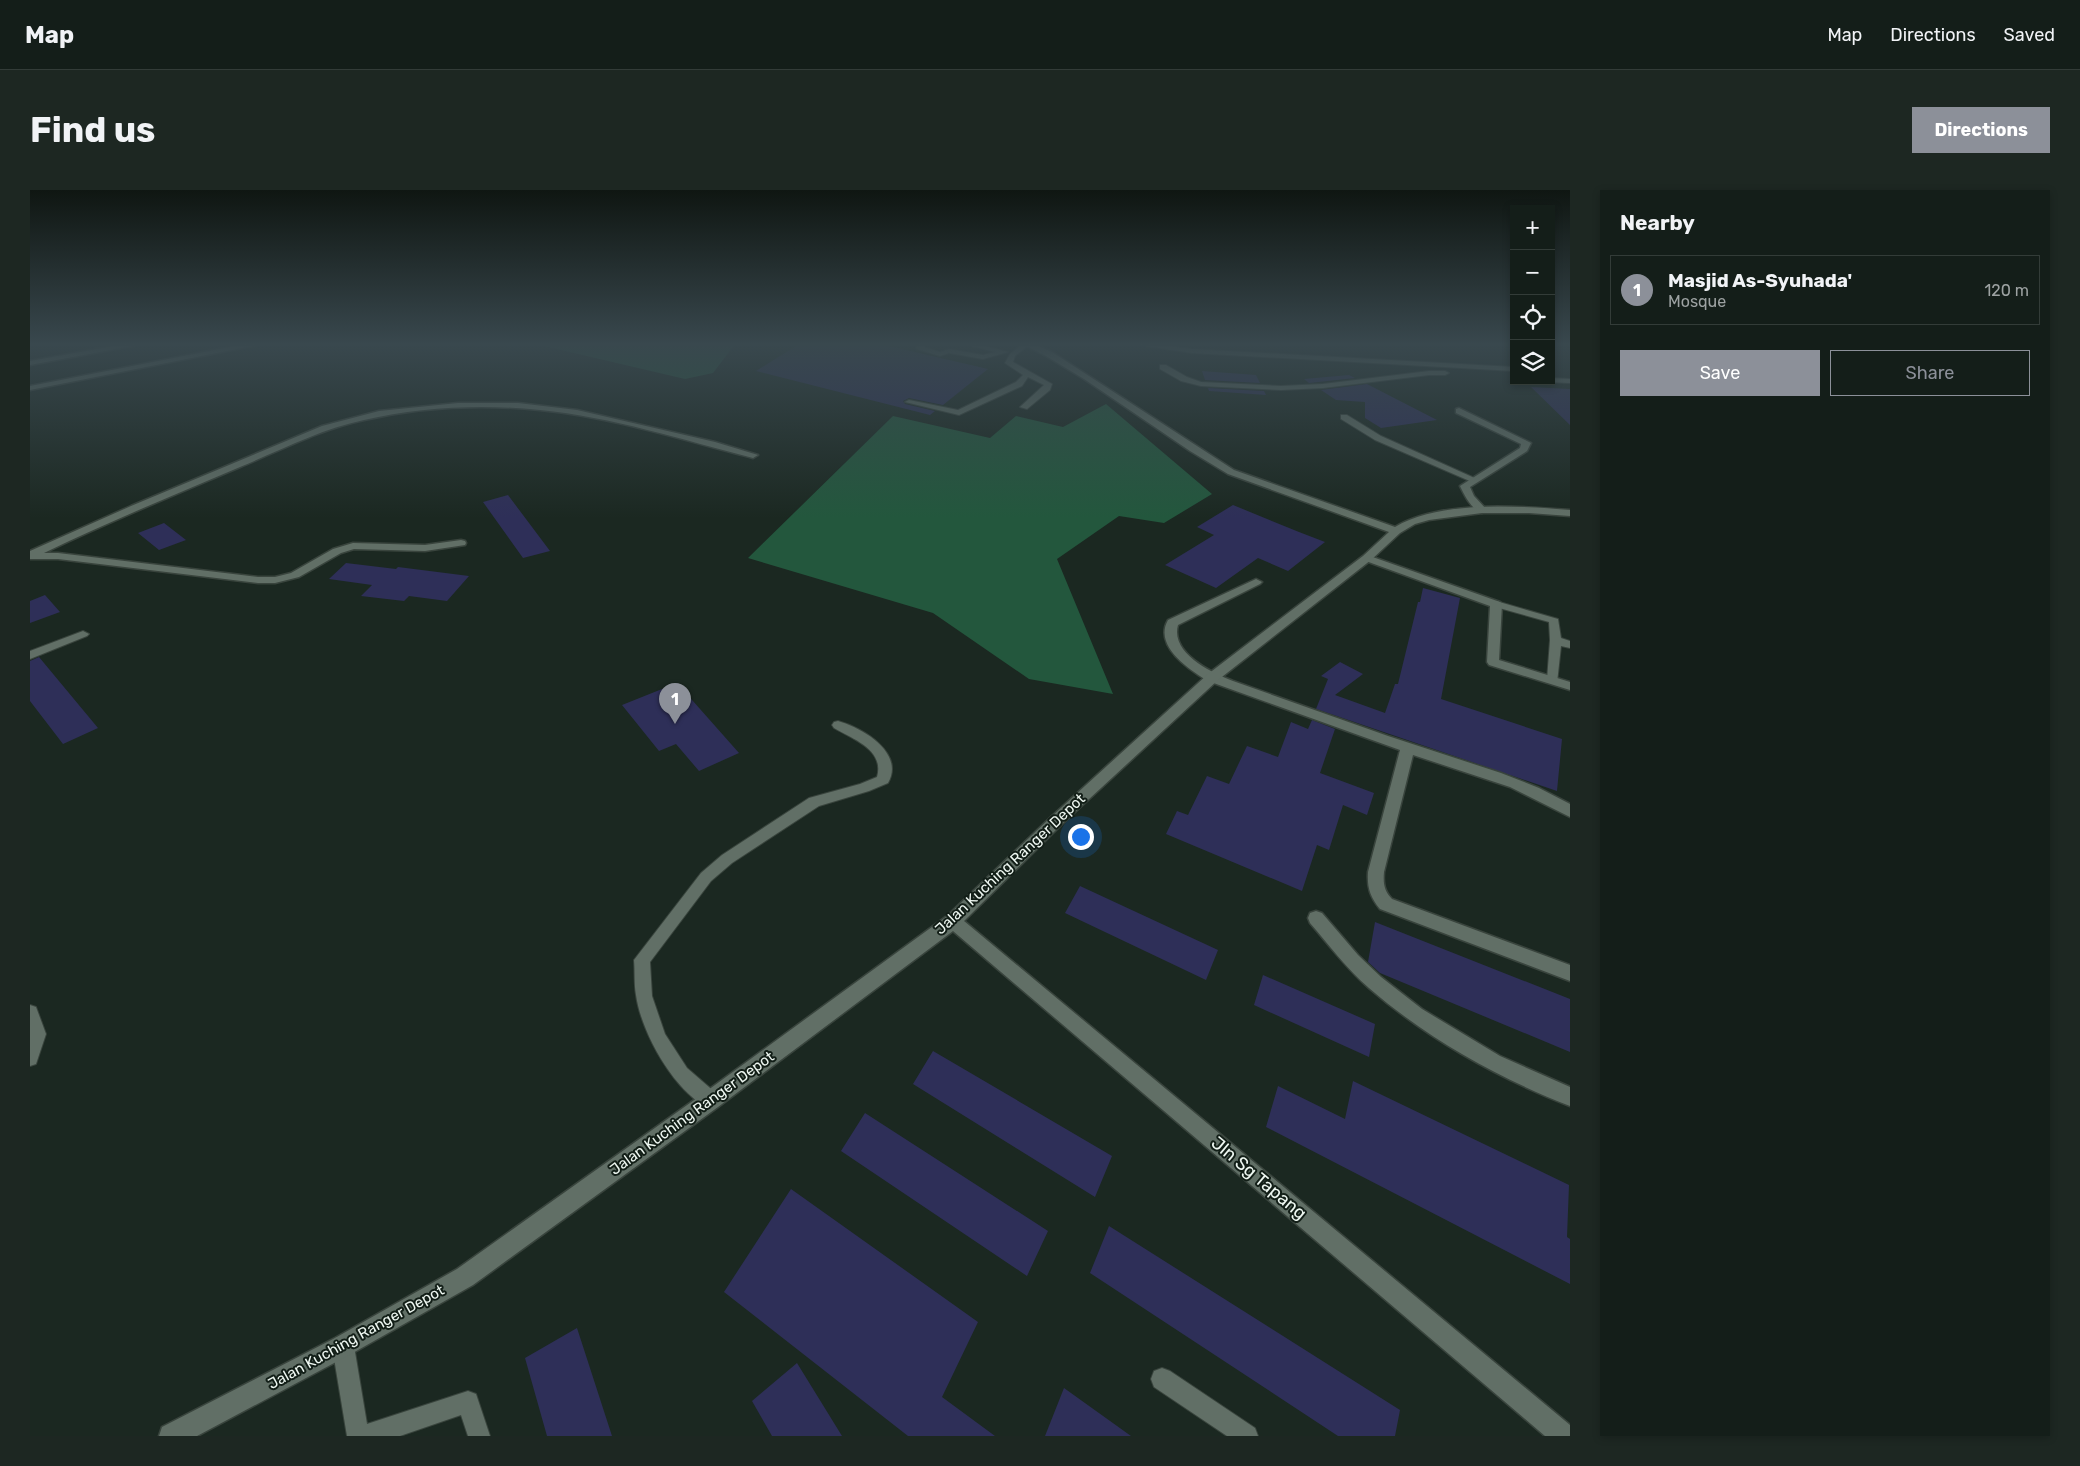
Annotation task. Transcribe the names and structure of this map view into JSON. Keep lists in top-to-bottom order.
{
  "streets": {
    "street": ["Jalan Kuching Ranger Depot", "Jln Sg Tapang"]
  },
  "crossings": [
    ["Jalan Kuching Ranger Depot", "Jln Sg Tapang"]
  ],
  "page": {
    "header": "Map",
    "nav": ["Map", "Directions", "Saved"],
    "buttons": [
      "Directions",
      ["Save", "Share"]
    ],
    "title": "Find us",
    "heading": "Nearby",
    "map_buttons": ["+", "−"],
    "list": [
      {
        "mark": "1",
        "name": "Masjid As-Syuhada'",
        "note": "Mosque",
        "value": "120 m"
      }
    ],
    "pins": "1"
  }
}
